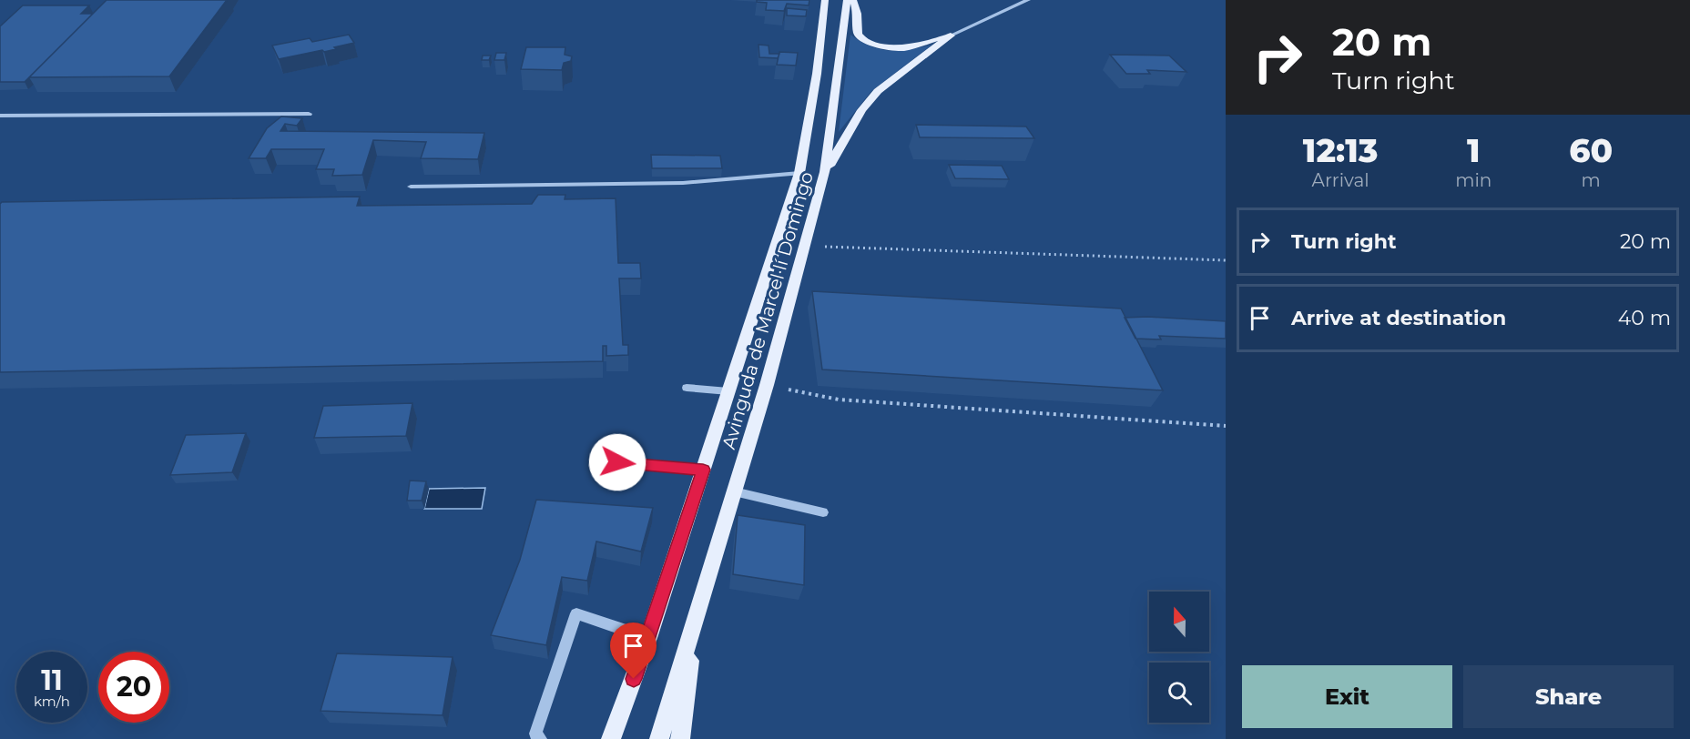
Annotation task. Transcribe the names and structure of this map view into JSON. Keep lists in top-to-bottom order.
{
  "streets": {
    "main road": ["Avinguda de Marcel·lí Domingo"]
  },
  "north": "top",
  "page": {
    "turn": ["20 m", "Turn right"],
    "eta": [
      "12:13",
      "Arrival",
      "1",
      "min",
      "60",
      "m"
    ],
    "list": [
      {
        "name": "Turn right",
        "value": "20 m"
      },
      {
        "name": "Arrive at destination",
        "value": "40 m"
      }
    ],
    "speed": "11 km/h",
    "limit": "20",
    "buttons": ["Exit", "Share"]
  }
}
